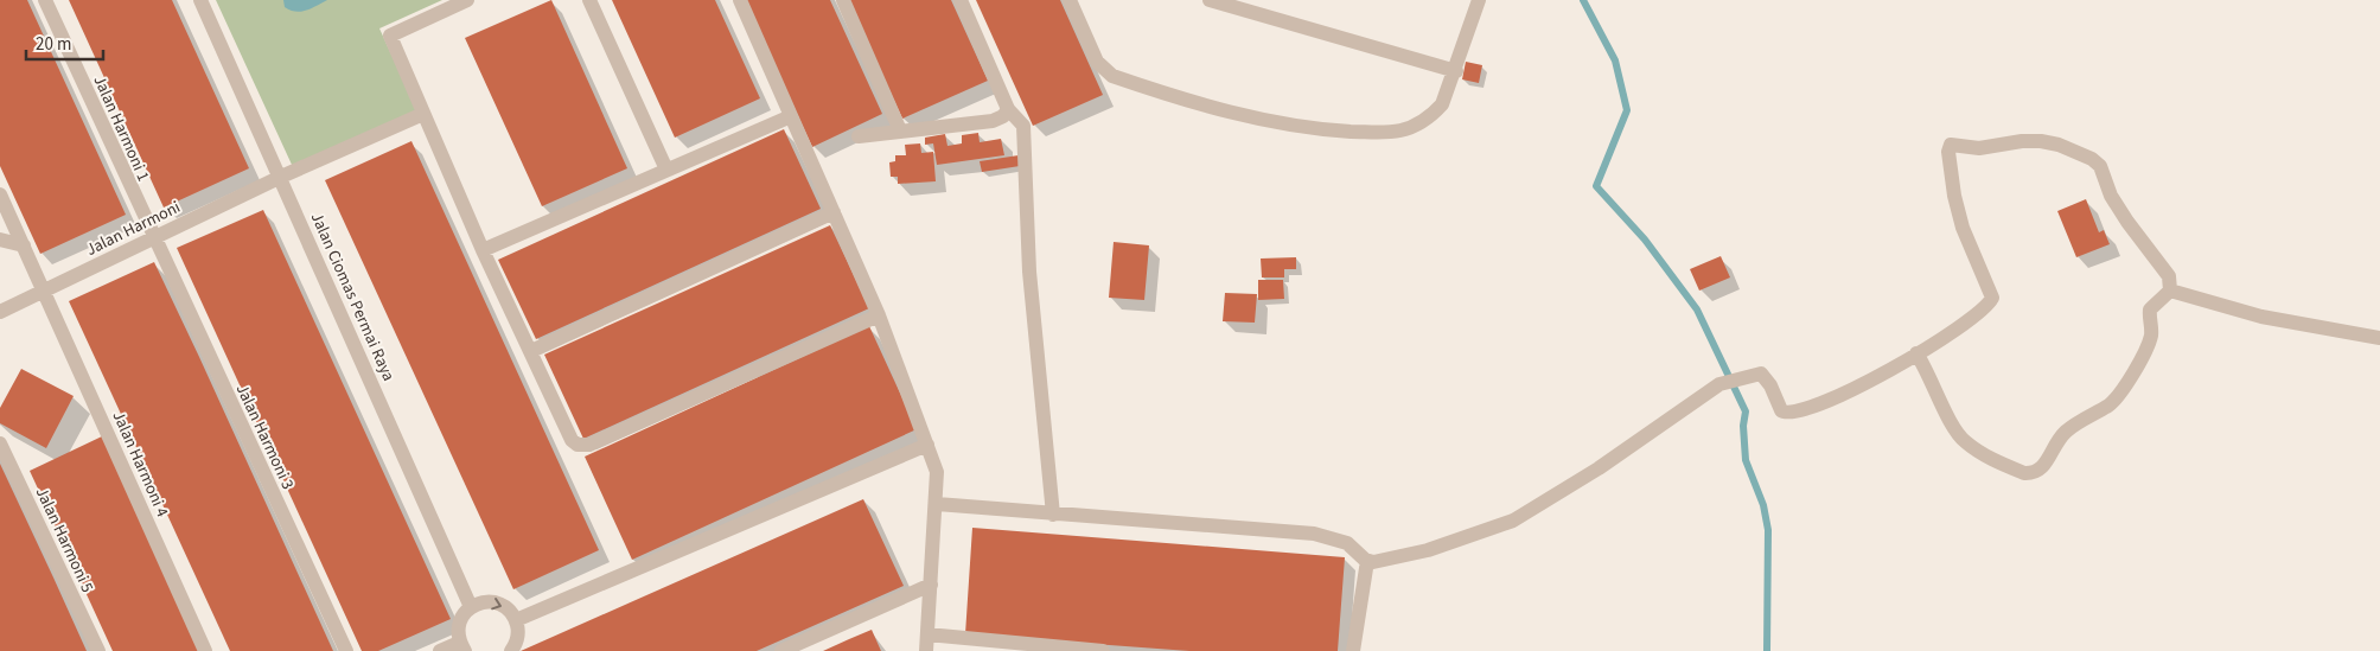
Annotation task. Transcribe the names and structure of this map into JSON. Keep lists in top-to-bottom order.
{
  "streets": {
    "street": [
      "Jalan Harmoni 1",
      "Jalan Harmoni",
      "Jalan Ciomas Permai Raya",
      "Jalan Harmoni 3",
      "Jalan Harmoni 4",
      "Jalan Harmoni 5"
    ]
  },
  "crossings": [
    ["Jalan Harmoni 1", "Jalan Harmoni"],
    ["Jalan Harmoni 1", "Jalan Harmoni 3"],
    ["Jalan Harmoni", "Jalan Ciomas Permai Raya"],
    ["Jalan Harmoni", "Jalan Harmoni 3"],
    ["Jalan Harmoni", "Jalan Harmoni 4"]
  ],
  "scale_bar": "20 m"
}
